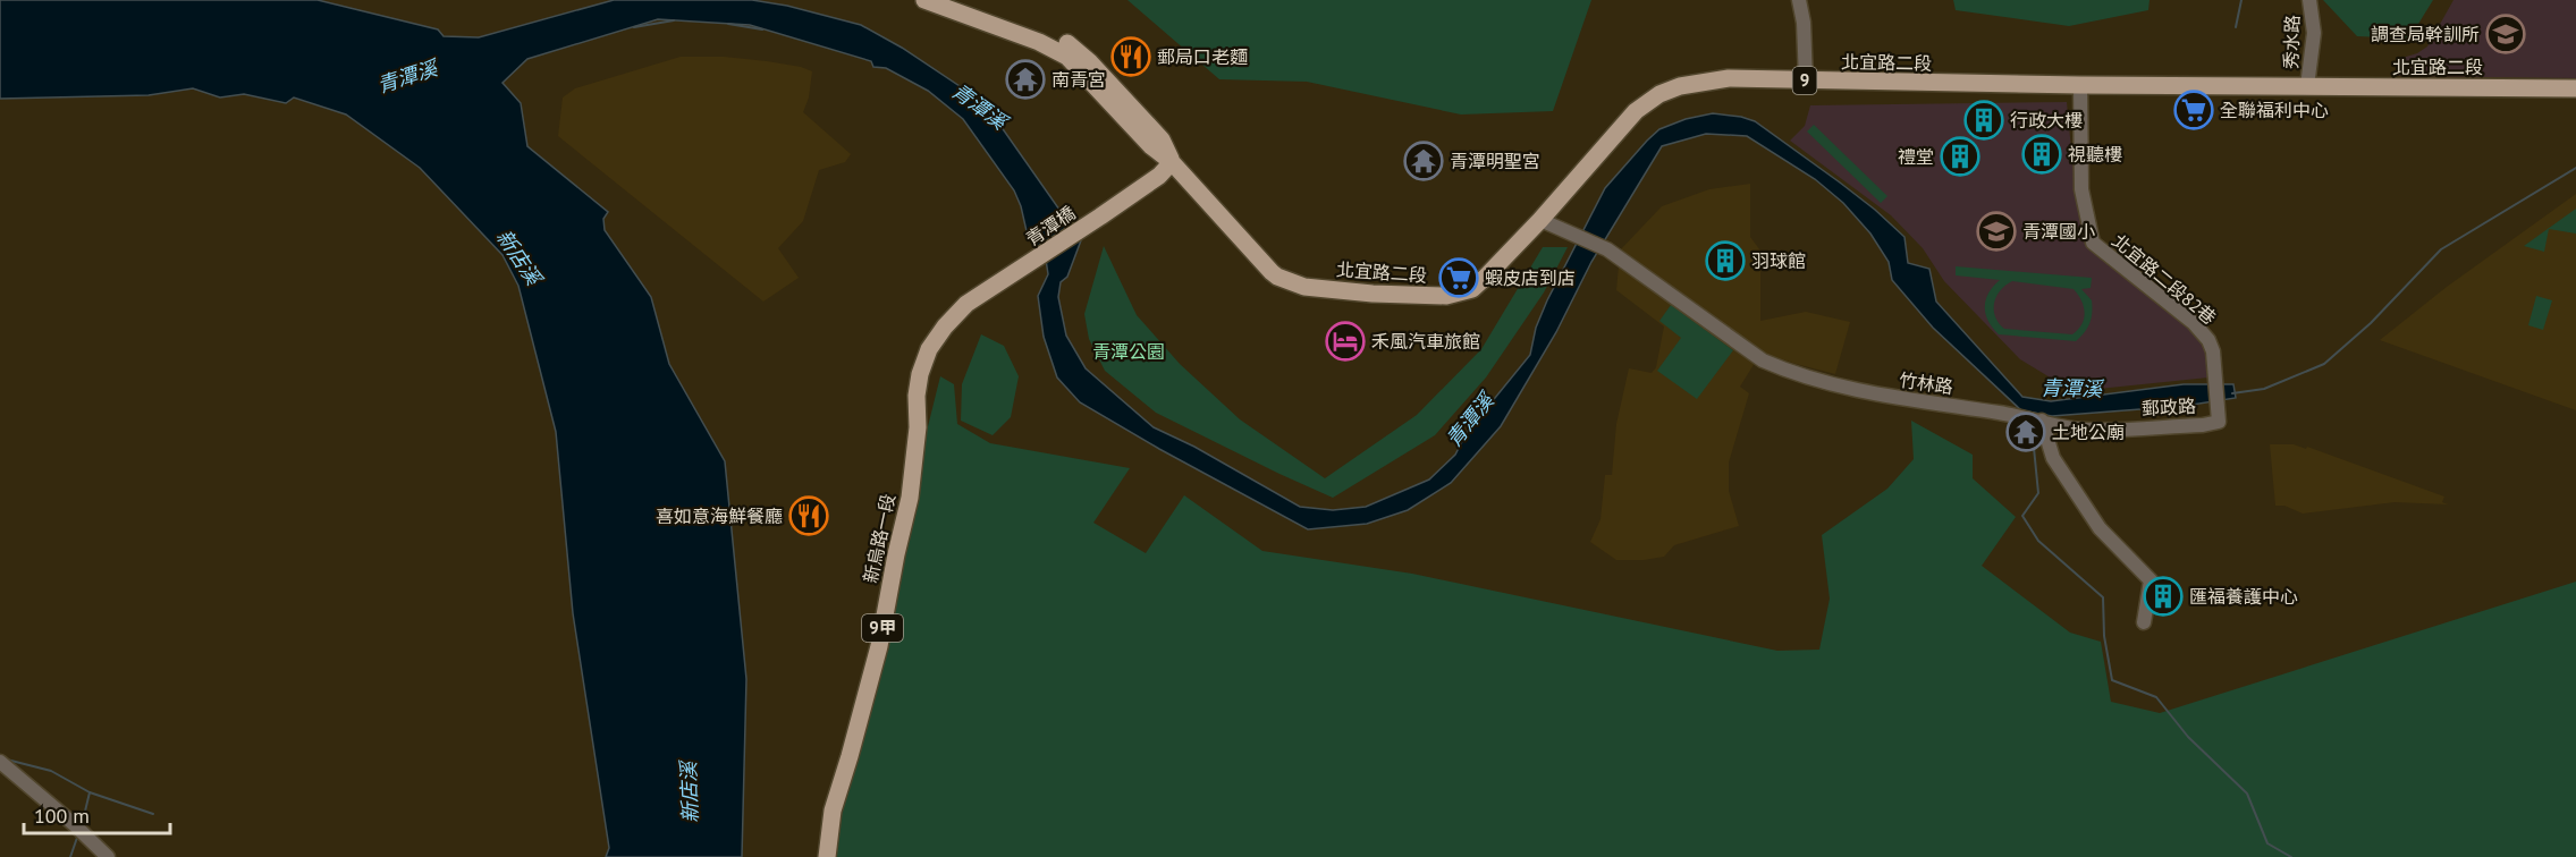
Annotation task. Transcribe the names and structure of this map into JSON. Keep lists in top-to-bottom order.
{
  "streets": {
    "main road": [
      "北宜路二段",
      "9",
      "青潭橋",
      "新烏路一段",
      "9甲"
    ],
    "street": [
      "秀水路",
      "北宜路二段82巷",
      "竹林路",
      "郵政路"
    ]
  },
  "crossings": [
    ["秀水路", "北宜路二段"],
    ["北宜路二段", "9"],
    ["北宜路二段", "青潭橋"],
    ["北宜路二段", "北宜路二段82巷"],
    ["北宜路二段", "竹林路"],
    ["9", "青潭橋"],
    ["青潭橋", "新烏路一段"],
    ["北宜路二段82巷", "郵政路"],
    ["竹林路", "郵政路"]
  ],
  "water": ["青潭溪", "新店溪"],
  "parks": ["青潭公園"],
  "places": {
    "school or university": ["調查局幹訓所", "青潭國小"],
    "restaurant": ["郵局口老麵", "喜如意海鮮餐廳"],
    "temple": ["南青宮", "青潭明聖宮", "土地公廟"],
    "supermarket": ["全聯福利中心", "蝦皮店到店"],
    "building": [
      "行政大樓",
      "視聽樓",
      "禮堂",
      "羽球館",
      "匯福養護中心"
    ],
    "hotel": ["禾風汽車旅館"]
  },
  "scale_bar": "100 m"
}
